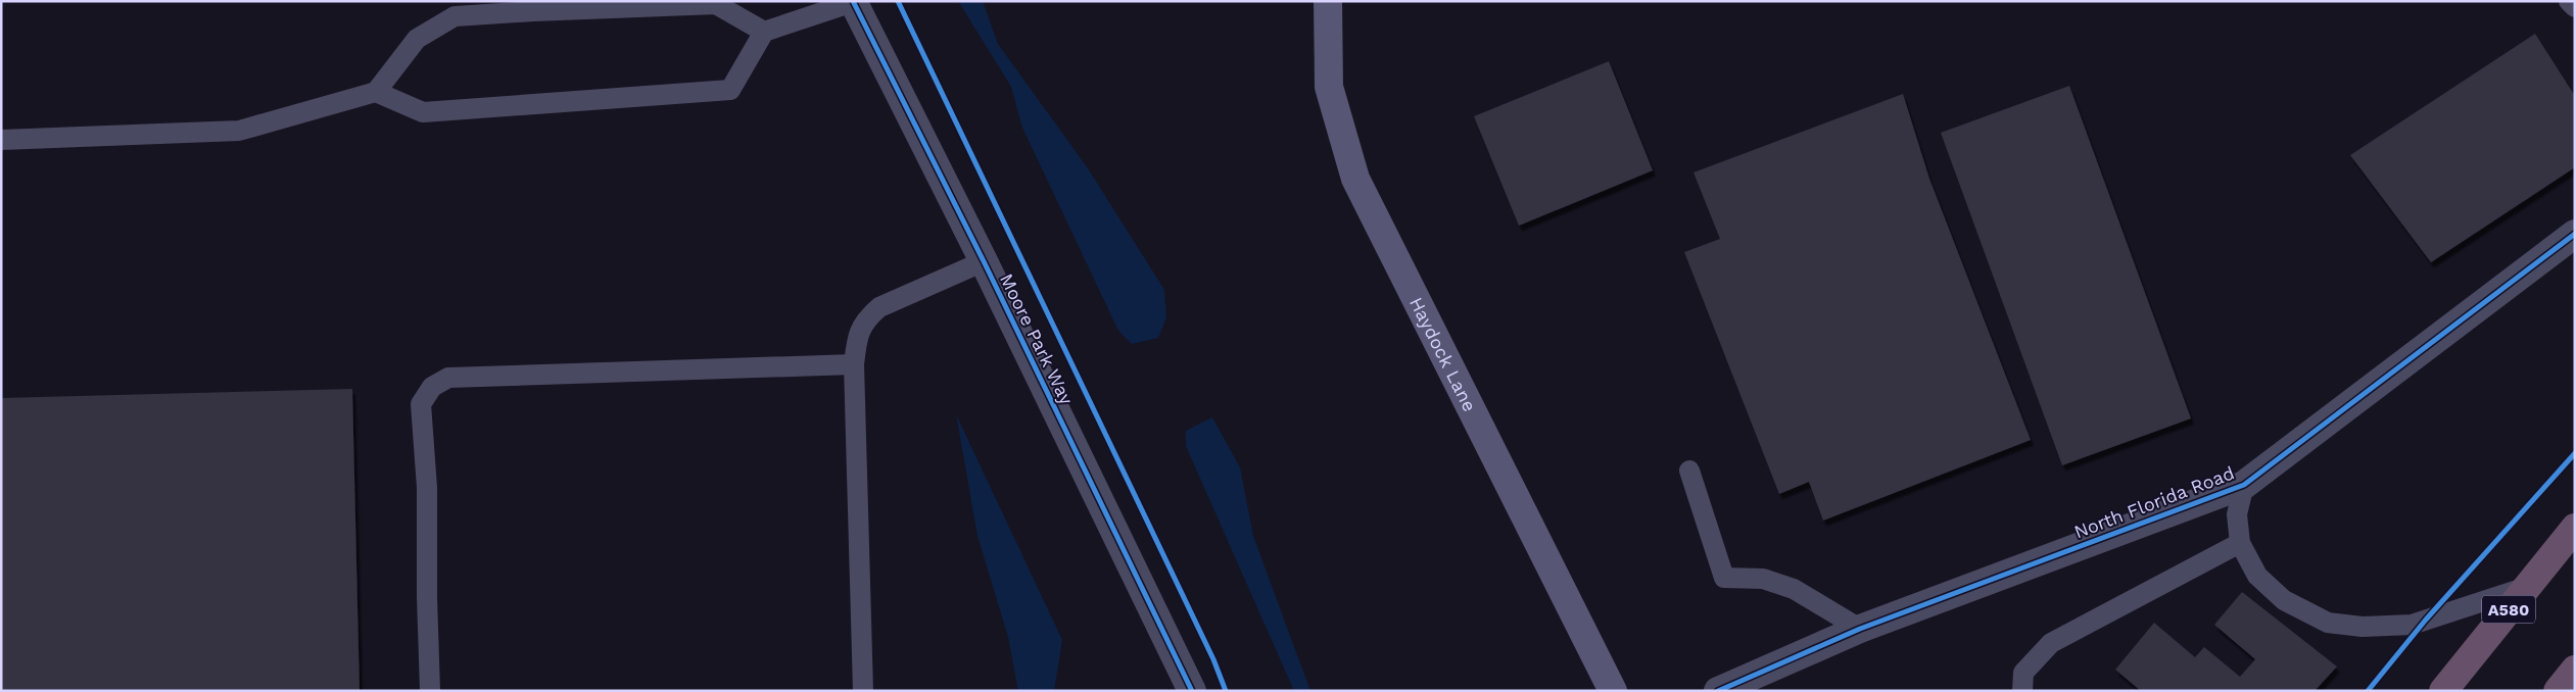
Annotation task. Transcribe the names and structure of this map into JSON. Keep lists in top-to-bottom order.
{
  "streets": {
    "highway": ["A580"],
    "street": ["Moore Park Way", "Haydock Lane", "North Florida Road"]
  }
}
